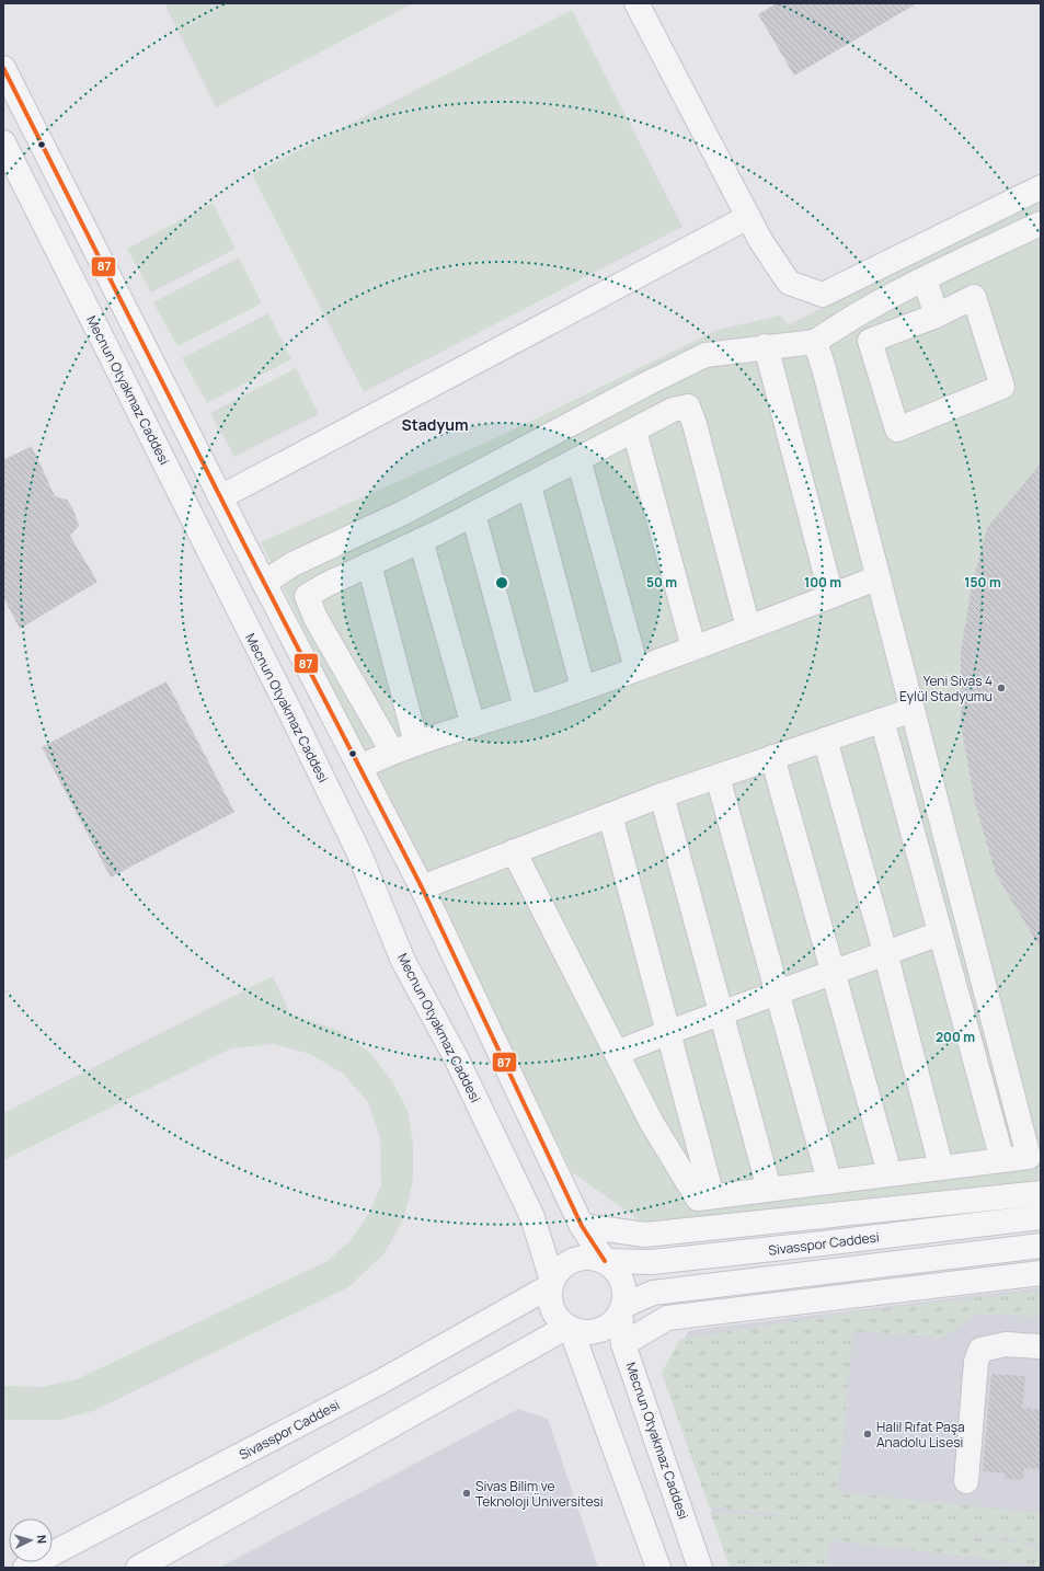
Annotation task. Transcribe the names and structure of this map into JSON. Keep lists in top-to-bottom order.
{
  "streets": {
    "street": ["Mecnun Otyakmaz Caddesi", "Sivasspor Caddesi"]
  },
  "crossings": [
    ["Mecnun Otyakmaz Caddesi", "Sivasspor Caddesi"]
  ],
  "districts": ["Stadyum"],
  "places": ["Yeni Sivas 4 Eylül Stadyumu", "Halil Rıfat Paşa Anadolu Lisesi", "Sivas Bilim ve Teknoloji Üniversitesi"],
  "lines": ["transit line 87"],
  "north": "right",
  "rings": [
    "50 m",
    "100 m",
    "150 m",
    "200 m"
  ]
}
